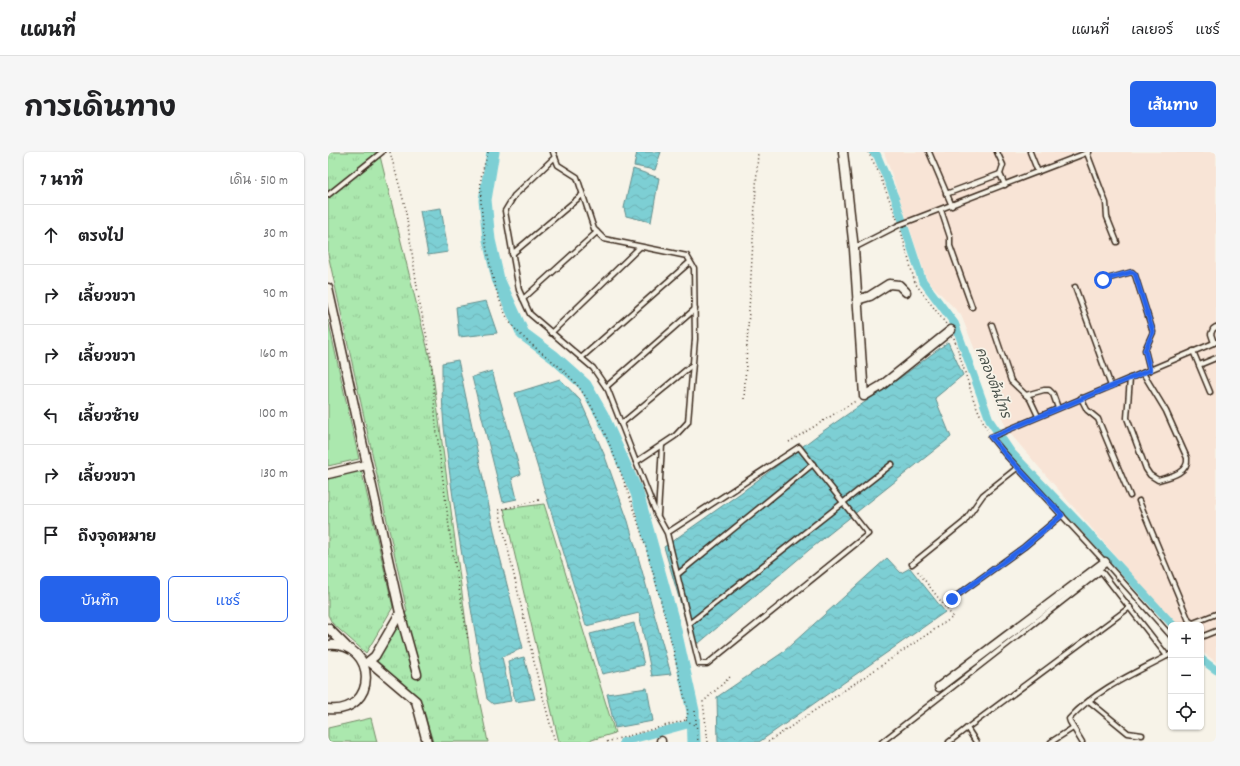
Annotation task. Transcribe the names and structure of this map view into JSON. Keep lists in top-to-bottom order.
{
  "water": ["คลองต้นไทร"],
  "page": {
    "header": "แผนที่",
    "nav": ["แผนที่", "เลเยอร์", "แชร์"],
    "title": "การเดินทาง",
    "buttons": [
      "เส้นทาง",
      ["บันทึก", "แชร์"]
    ],
    "heading": ["7 นาที", "เดิน · 510 m"],
    "list": [
      ["ตรงไป", "30 m"],
      ["เลี้ยวขวา", "90 m"],
      ["เลี้ยวขวา", "160 m"],
      ["เลี้ยวซ้าย", "100 m"],
      ["เลี้ยวขวา", "130 m"],
      "ถึงจุดหมาย"
    ],
    "map_buttons": ["+", "−"]
  }
}
